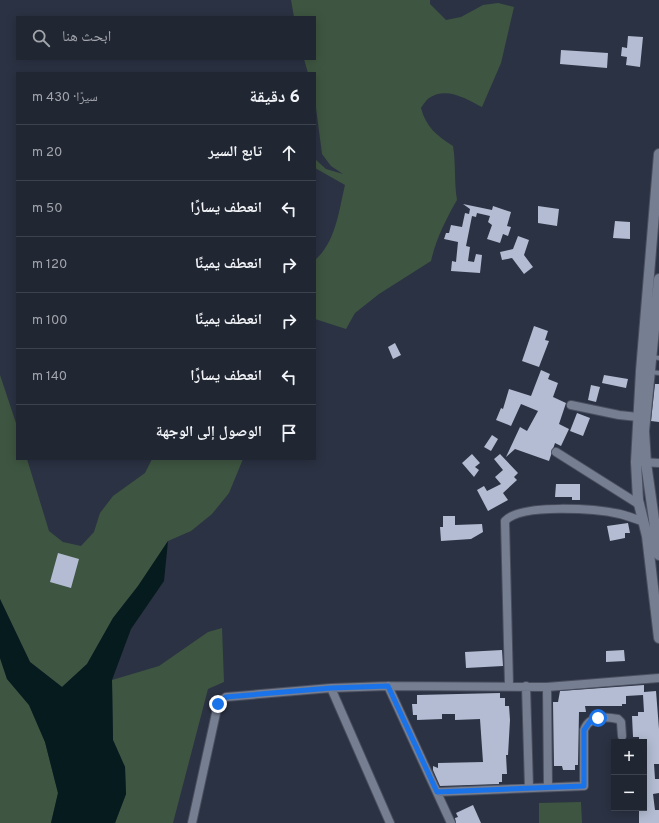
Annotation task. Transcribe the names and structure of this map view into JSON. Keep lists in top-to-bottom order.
{
  "page": {
    "search": "ابحث هنا",
    "heading": ["6 دقيقة", "سيرًا · 430 m"],
    "list": [
      ["تابع السير", "20 m"],
      ["انعطف يسارًا", "50 m"],
      ["انعطف يمينًا", "120 m"],
      ["انعطف يمينًا", "100 m"],
      ["انعطف يسارًا", "140 m"],
      "الوصول إلى الوجهة"
    ],
    "map_buttons": ["+", "−"]
  }
}
